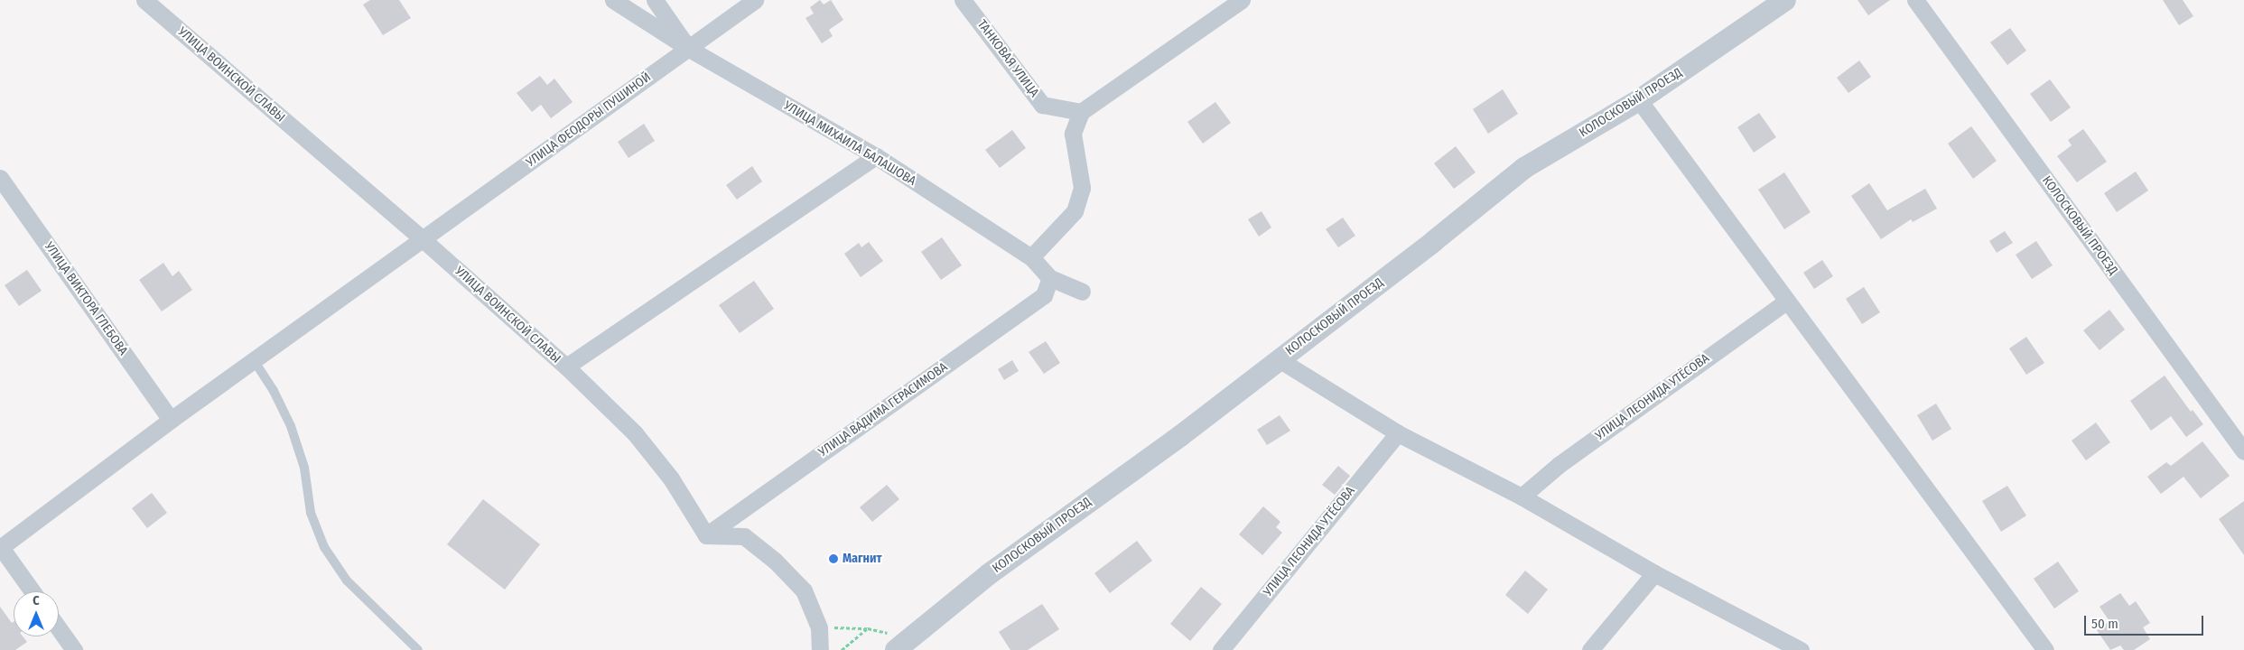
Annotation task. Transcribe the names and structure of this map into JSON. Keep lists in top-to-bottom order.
{
  "streets": {
    "street": [
      "ТАНКОВАЯ УЛИЦА",
      "УЛИЦА ВОИНСКОЙ СЛАВЫ",
      "КОЛОСКОВЫЙ ПРОЕЗД",
      "УЛИЦА ФЕОДОРЫ ПУШИНОЙ",
      "УЛИЦА МИХАИЛА БАЛАШОВА",
      "УЛИЦА ВИКТОРА ГЛЕБОВА",
      "УЛИЦА ЛЕОНИДА УТЁСОВА",
      "УЛИЦА ВАДИМА ГЕРАСИМОВА"
    ]
  },
  "crossings": [
    ["УЛИЦА ВОИНСКОЙ СЛАВЫ", "УЛИЦА ФЕОДОРЫ ПУШИНОЙ"],
    ["УЛИЦА ВОИНСКОЙ СЛАВЫ", "УЛИЦА ВАДИМА ГЕРАСИМОВА"],
    ["УЛИЦА ФЕОДОРЫ ПУШИНОЙ", "УЛИЦА МИХАИЛА БАЛАШОВА"],
    ["УЛИЦА ФЕОДОРЫ ПУШИНОЙ", "УЛИЦА ВИКТОРА ГЛЕБОВА"],
    ["УЛИЦА МИХАИЛА БАЛАШОВА", "УЛИЦА ВАДИМА ГЕРАСИМОВА"]
  ],
  "places": ["Магнит"],
  "scale_bar": "50 m",
  "north": "top"
}
